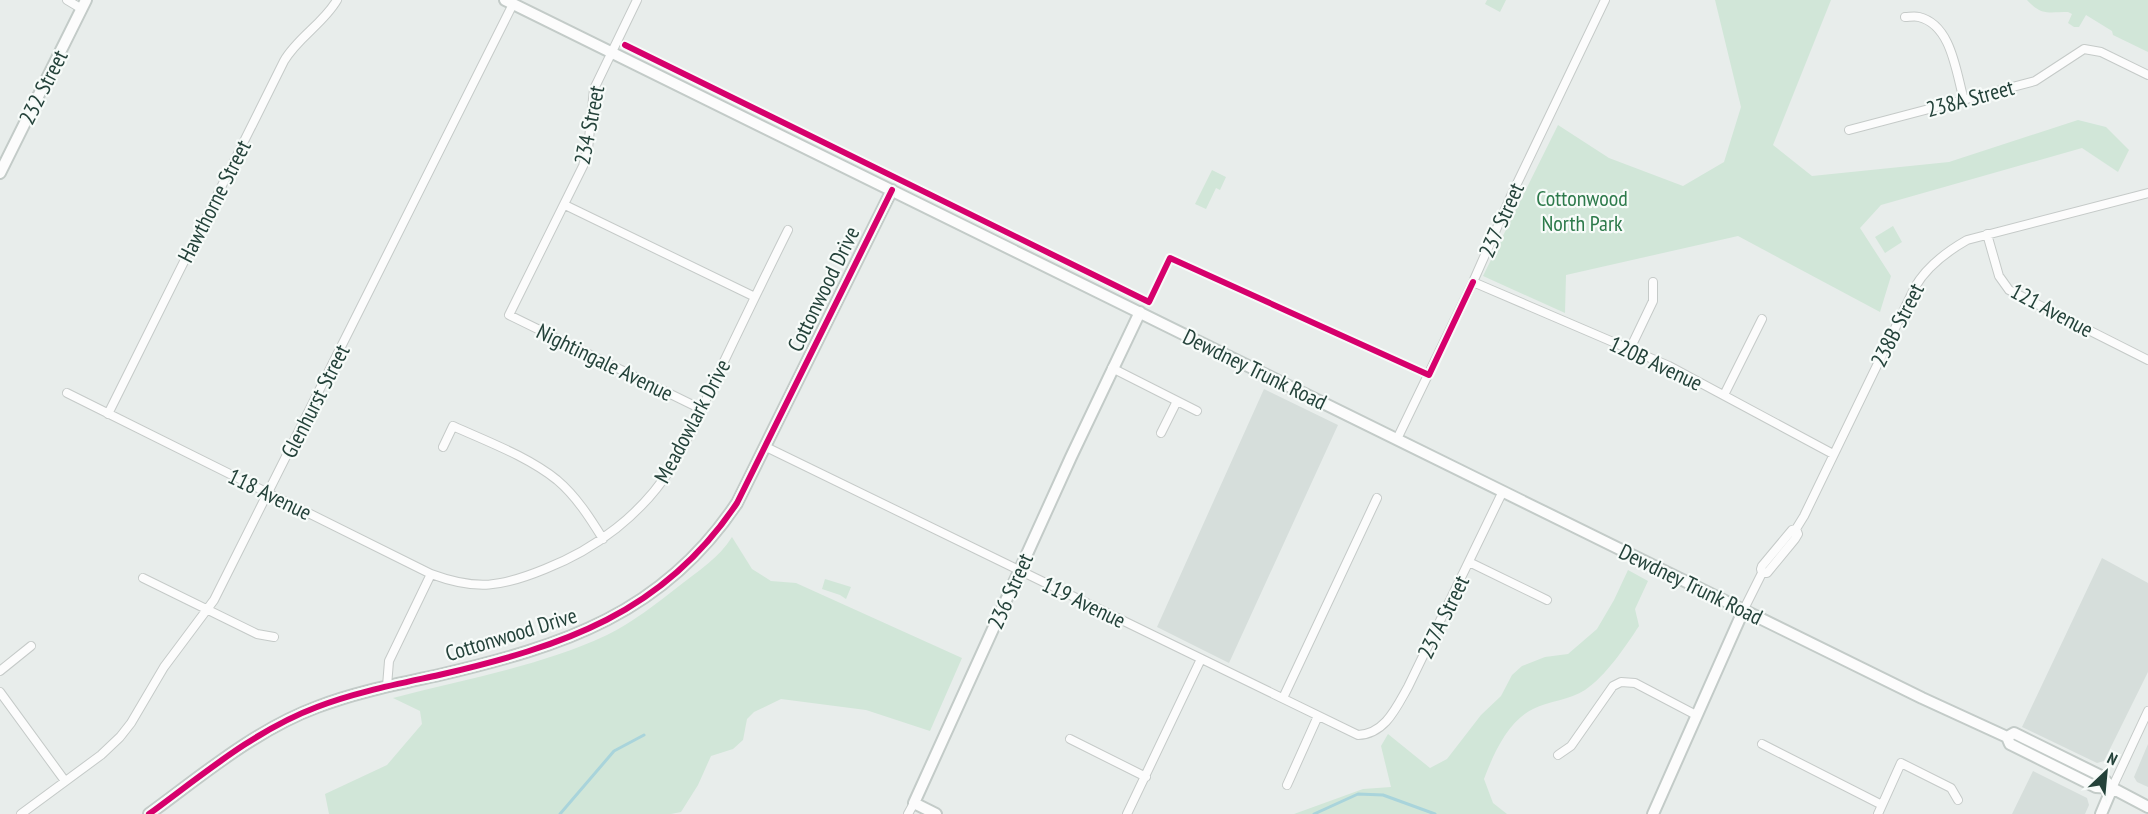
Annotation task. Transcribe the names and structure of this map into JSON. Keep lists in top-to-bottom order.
{
  "streets": {
    "main road": [
      "232 Street",
      "Cottonwood Drive",
      "238B Street",
      "Dewdney Trunk Road",
      "236 Street"
    ],
    "street": [
      "238A Street",
      "234 Street",
      "Hawthorne Street",
      "237 Street",
      "121 Avenue",
      "Nightingale Avenue",
      "120B Avenue",
      "Glenhurst Street",
      "Meadowlark Drive",
      "118 Avenue",
      "119 Avenue",
      "237A Street"
    ]
  },
  "crossings": [
    ["234 Street", "Nightingale Avenue"],
    ["234 Street", "Dewdney Trunk Road"],
    ["Hawthorne Street", "118 Avenue"],
    ["237 Street", "120B Avenue"],
    ["237 Street", "Dewdney Trunk Road"],
    ["Cottonwood Drive", "Dewdney Trunk Road"],
    ["Cottonwood Drive", "119 Avenue"],
    ["121 Avenue", "238B Street"],
    ["238B Street", "120B Avenue"],
    ["238B Street", "Dewdney Trunk Road"],
    ["Nightingale Avenue", "Meadowlark Drive"],
    ["Dewdney Trunk Road", "Glenhurst Street"],
    ["Dewdney Trunk Road", "236 Street"],
    ["Dewdney Trunk Road", "237A Street"],
    ["Glenhurst Street", "118 Avenue"],
    ["Meadowlark Drive", "118 Avenue"],
    ["236 Street", "119 Avenue"],
    ["119 Avenue", "237A Street"]
  ],
  "parks": ["Cottonwood North Park"],
  "north": "top right"
}
